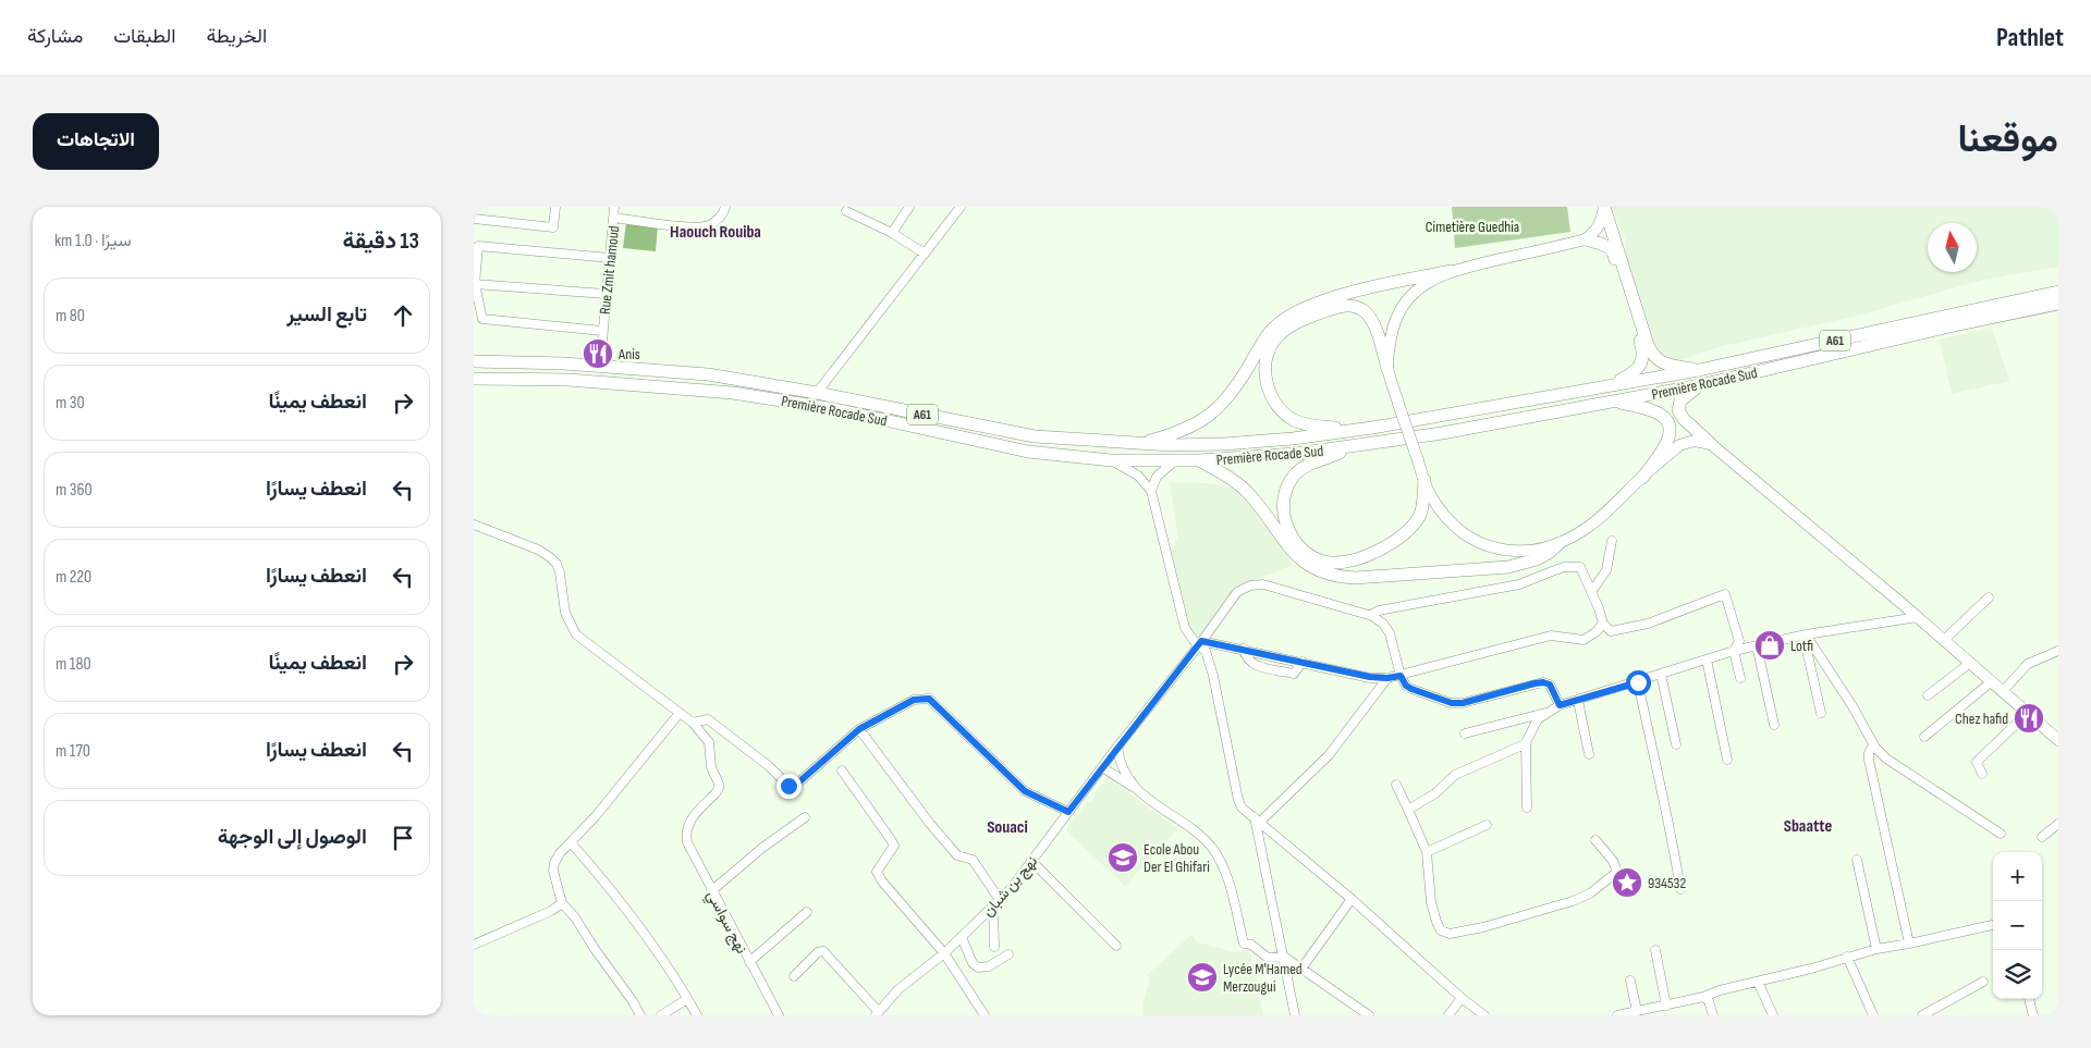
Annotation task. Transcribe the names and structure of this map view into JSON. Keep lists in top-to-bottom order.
{
  "streets": {
    "highway": ["A61", "Première Rocade Sud"],
    "street": ["Rue Zmit hamoud", "نهج بن شبان", "نهج سواسي"]
  },
  "crossings": [
    ["Rue Zmit hamoud", "Première Rocade Sud"]
  ],
  "districts": ["Haouch Rouiba", "Sbaatte", "Souaci"],
  "parks": ["Cimetière Guedhia"],
  "places": {
    "restaurant": ["Anis", "Chez hafid"],
    "shop": ["Lotfi"],
    "school or university": ["Ecole Abou Der El Ghifari", "Lycée M'Hamed Merzougui"],
    "place": ["934532"]
  },
  "north": "top",
  "page": {
    "header": "Pathlet",
    "nav": ["الخريطة", "الطبقات", "مشاركة"],
    "title": "موقعنا",
    "buttons": "الاتجاهات",
    "heading": ["13 دقيقة", "سيرًا · 1.0 km"],
    "list": [
      ["تابع السير", "80 m"],
      ["انعطف يمينًا", "30 m"],
      ["انعطف يسارًا", "360 m"],
      ["انعطف يسارًا", "220 m"],
      ["انعطف يمينًا", "180 m"],
      ["انعطف يسارًا", "170 m"],
      "الوصول إلى الوجهة"
    ],
    "map_buttons": ["+", "−"]
  }
}
